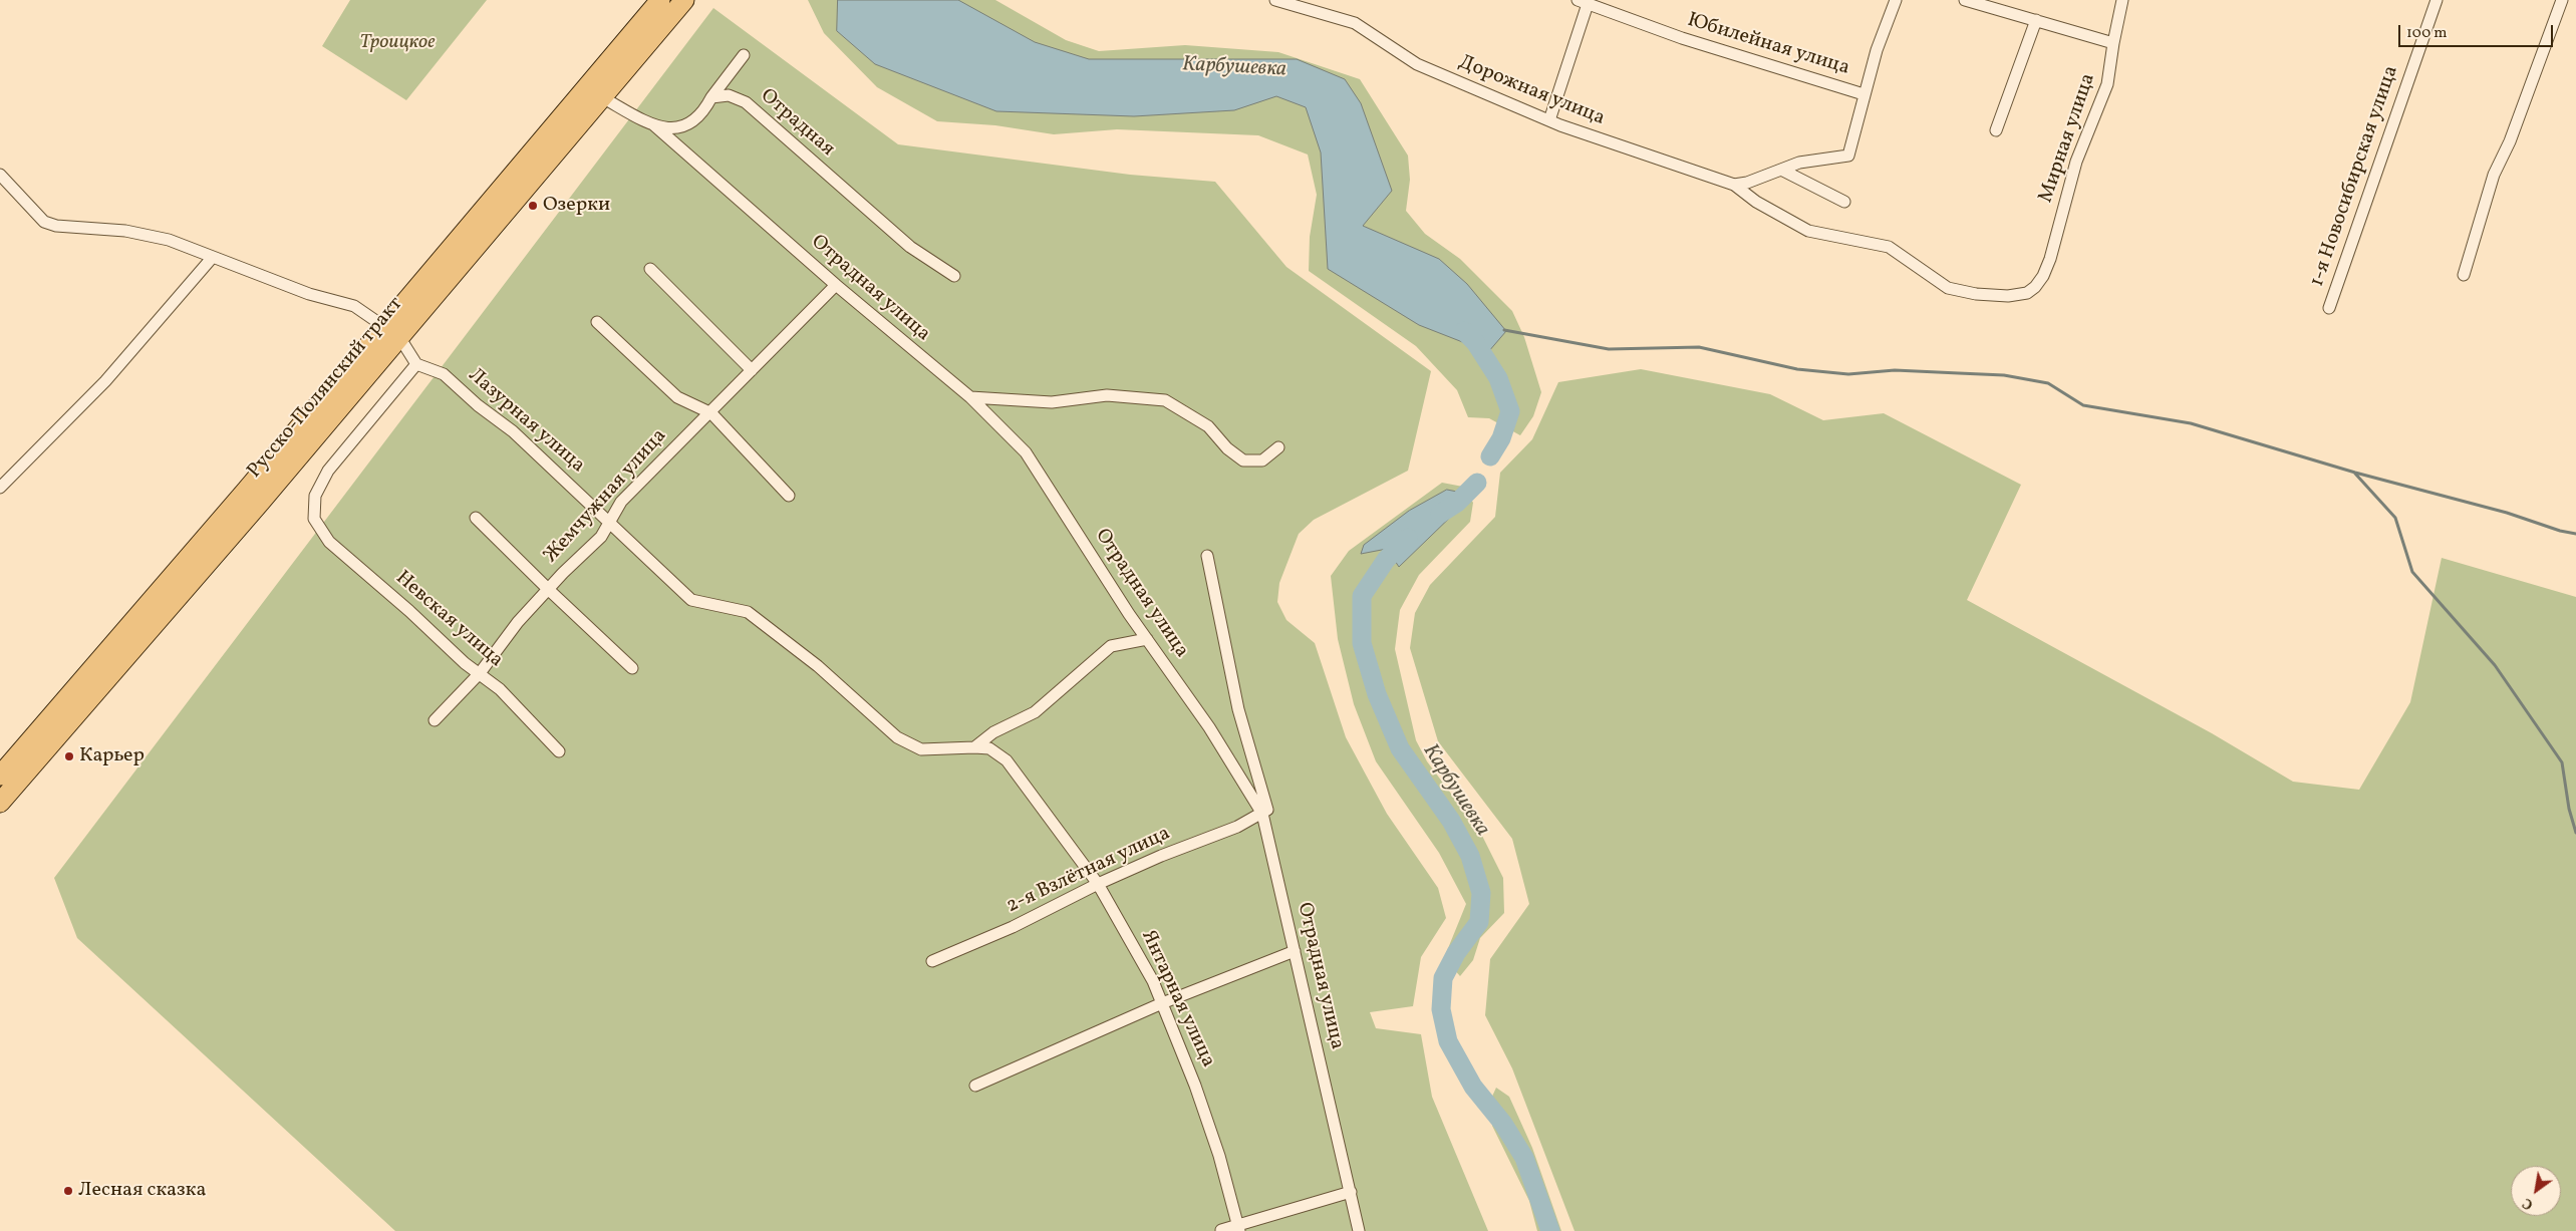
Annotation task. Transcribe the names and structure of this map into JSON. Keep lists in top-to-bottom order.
{
  "streets": {
    "main road": ["Русско-Полянский тракт"],
    "street": [
      "Юбилейная улица",
      "Дорожная улица",
      "Отрадная",
      "Мирная улица",
      "1-я Новосибирская улица",
      "Отрадная улица",
      "Лазурная улица",
      "Жемчужная улица",
      "Невская улица",
      "2-я Взлётная улица",
      "Янтарная улица"
    ]
  },
  "crossings": [
    ["Дорожная улица", "Мирная улица"],
    ["Отрадная улица", "Жемчужная улица"],
    ["Отрадная улица", "2-я Взлётная улица"],
    ["Лазурная улица", "Жемчужная улица"],
    ["Лазурная улица", "Невская улица"],
    ["Лазурная улица", "Янтарная улица"],
    ["Жемчужная улица", "Невская улица"],
    ["2-я Взлётная улица", "Янтарная улица"]
  ],
  "water": ["Карбушевка"],
  "parks": ["Троицкое"],
  "places": ["Озерки", "Карьер", "Лесная сказка"],
  "scale_bar": "100 m",
  "north": "bottom left"
}
